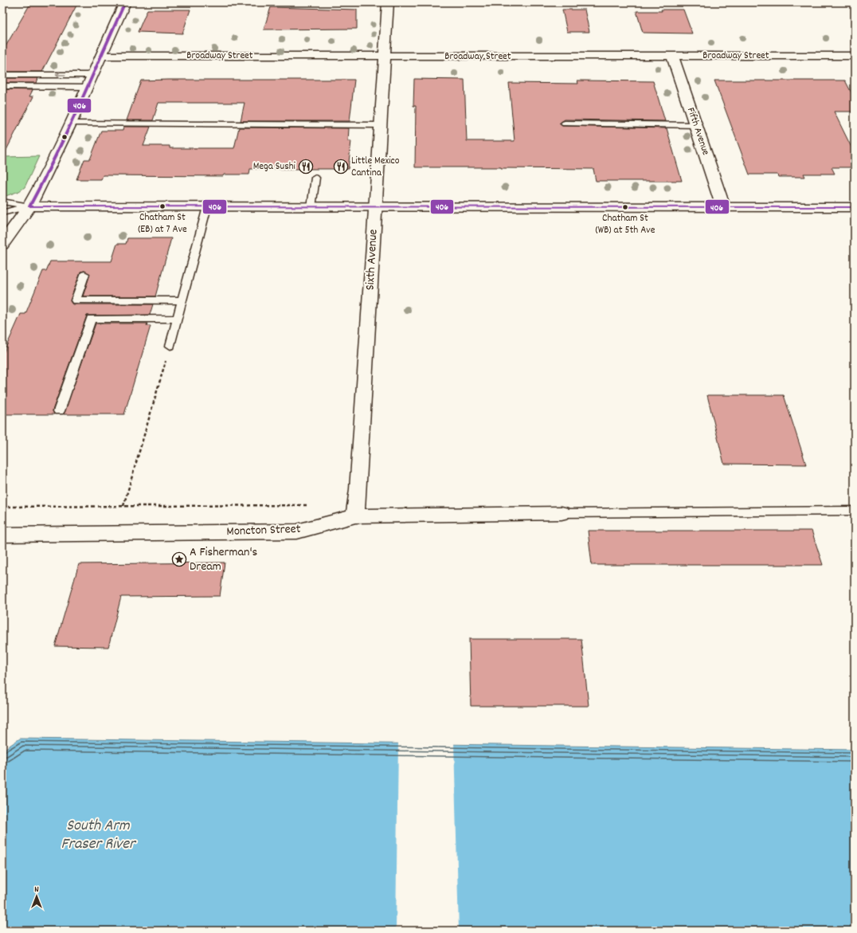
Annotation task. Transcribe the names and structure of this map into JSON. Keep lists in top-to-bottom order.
{
  "streets": {
    "street": [
      "Broadway Street",
      "Fifth Avenue",
      "Sixth Avenue",
      "Moncton Street"
    ]
  },
  "crossings": [
    ["Broadway Street", "Fifth Avenue"],
    ["Broadway Street", "Sixth Avenue"],
    ["Sixth Avenue", "Moncton Street"]
  ],
  "water": ["South Arm Fraser River"],
  "places": {
    "restaurant": ["Mega Sushi", "Little Mexico Cantina"],
    "other": ["Chatham St (EB) at 7 Ave", "Chatham St (WB) at 5th Ave"],
    "place": ["A Fisherman's Dream"]
  },
  "lines": ["transit line 406"],
  "north": "top"
}
